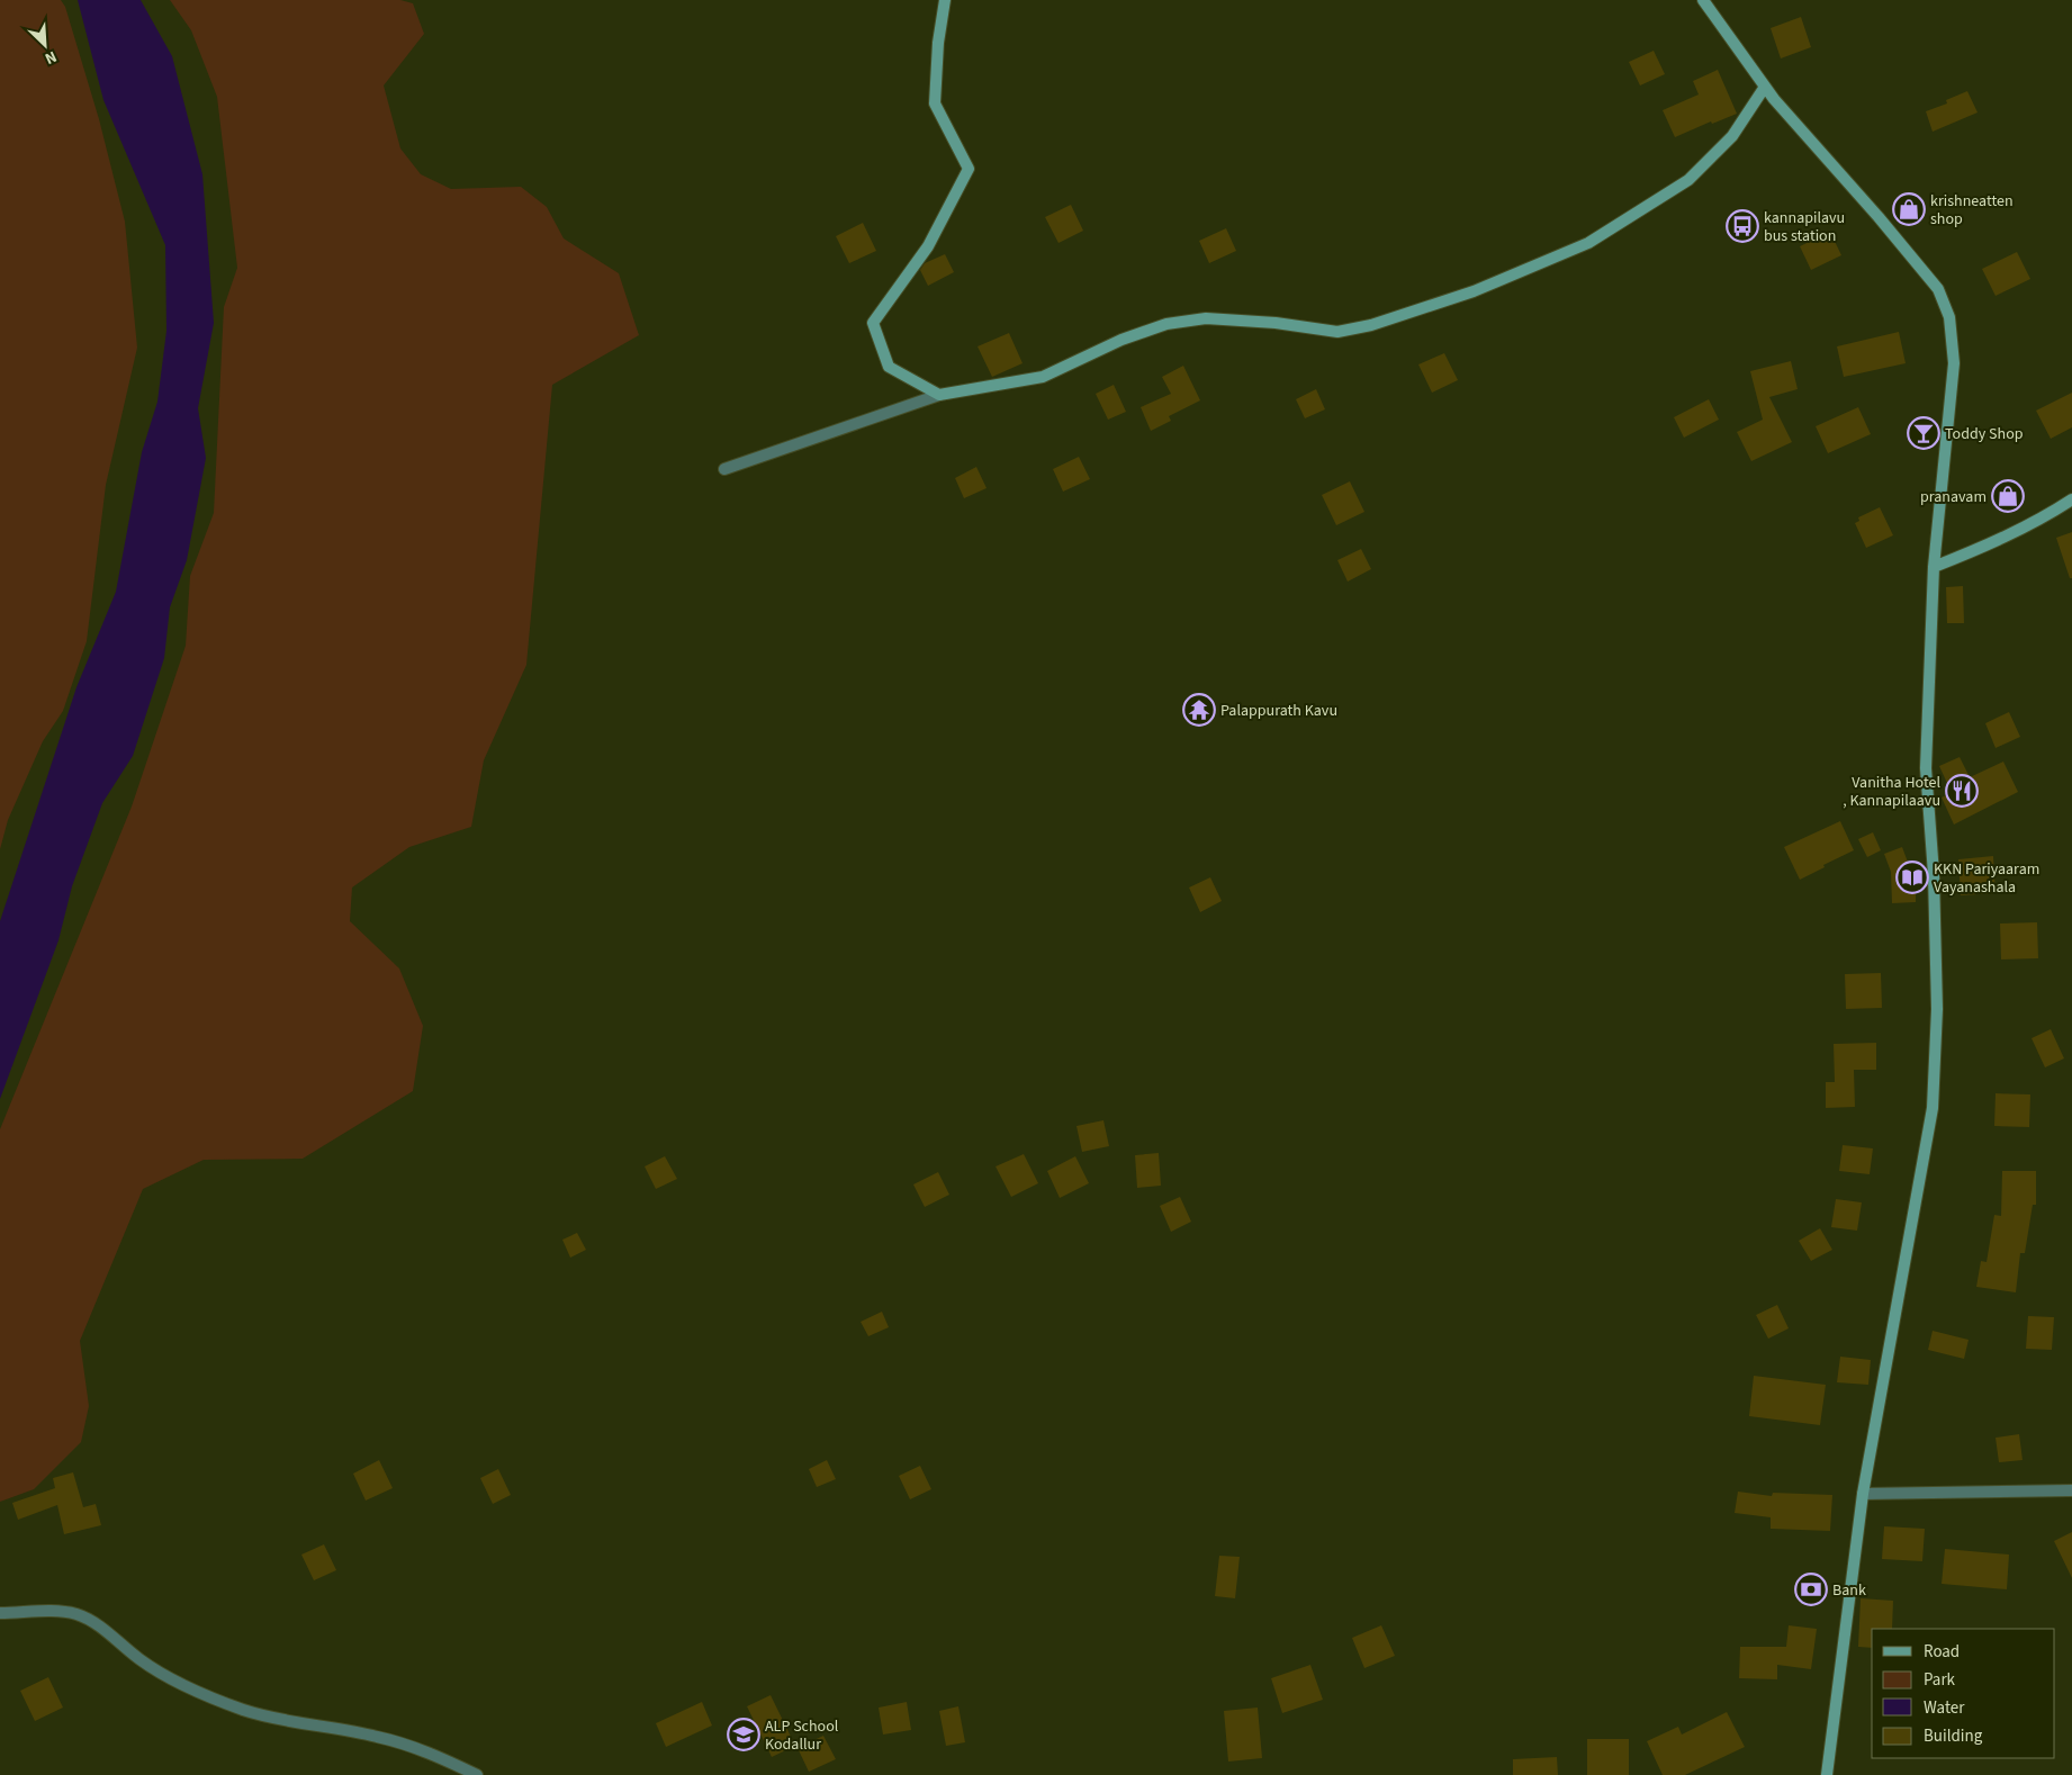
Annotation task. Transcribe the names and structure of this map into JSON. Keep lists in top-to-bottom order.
{
  "places": {
    "shop": ["krishneatten shop", "pranavam"],
    "bus stop": ["kannapilavu bus station"],
    "bar": ["Toddy Shop"],
    "temple": ["Palappurath Kavu"],
    "restaurant": ["Vanitha Hotel , Kannapilaavu"],
    "library": ["KKN Pariyaaram Vayanashala"],
    "bank": ["Bank"],
    "school or university": ["ALP School Kodallur"]
  },
  "legend": [
    "Road",
    "Park",
    "Water",
    "Building"
  ],
  "north": "bottom right"
}
